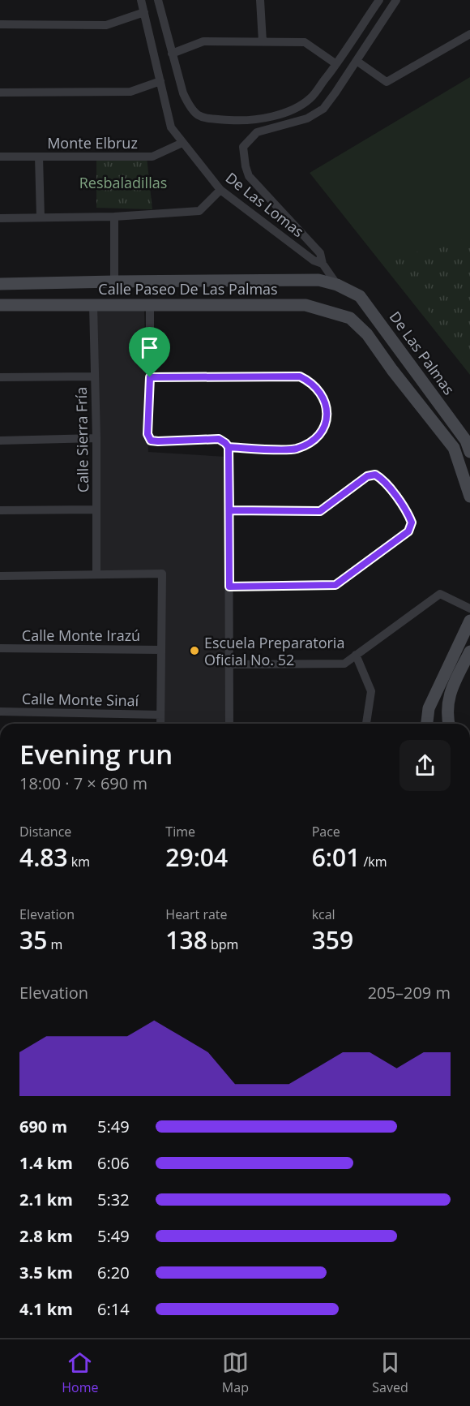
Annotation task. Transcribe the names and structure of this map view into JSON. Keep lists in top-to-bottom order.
{
  "streets": {
    "street": [
      "Monte Elbruz",
      "De Las Lomas",
      "Calle Paseo De Las Palmas",
      "De Las Palmas",
      "Calle Sierra Fría",
      "Calle Monte Irazú",
      "Calle Monte Sinaí"
    ]
  },
  "crossings": [
    ["Monte Elbruz", "De Las Lomas"],
    ["De Las Lomas", "Calle Paseo De Las Palmas"],
    ["De Las Lomas", "De Las Palmas"],
    ["Calle Paseo De Las Palmas", "De Las Palmas"],
    ["Calle Paseo De Las Palmas", "Calle Sierra Fría"]
  ],
  "parks": ["Resbaladillas"],
  "places": ["Escuela Preparatoria Oficial No. 52"],
  "page": {
    "heading": ["Evening run", "18:00 · 7 × 690 m"],
    "stats": [
      ["Distance", "4.83 km"],
      ["Time", "29:04"],
      ["Pace", "6:01 /km"],
      ["Elevation", "35 m"],
      ["Heart rate", "138 bpm"],
      ["kcal", "359"]
    ],
    "chart": ["Elevation", "205–209 m"],
    "list": [
      {
        "name": "690 m",
        "note": "5:49"
      },
      {
        "name": "1.4 km",
        "note": "6:06"
      },
      {
        "name": "2.1 km",
        "note": "5:32"
      },
      {
        "name": "2.8 km",
        "note": "5:49"
      },
      {
        "name": "3.5 km",
        "note": "6:20"
      },
      {
        "name": "4.1 km",
        "note": "6:14"
      }
    ],
    "tabs": ["Home", "Map", "Saved"]
  }
}
